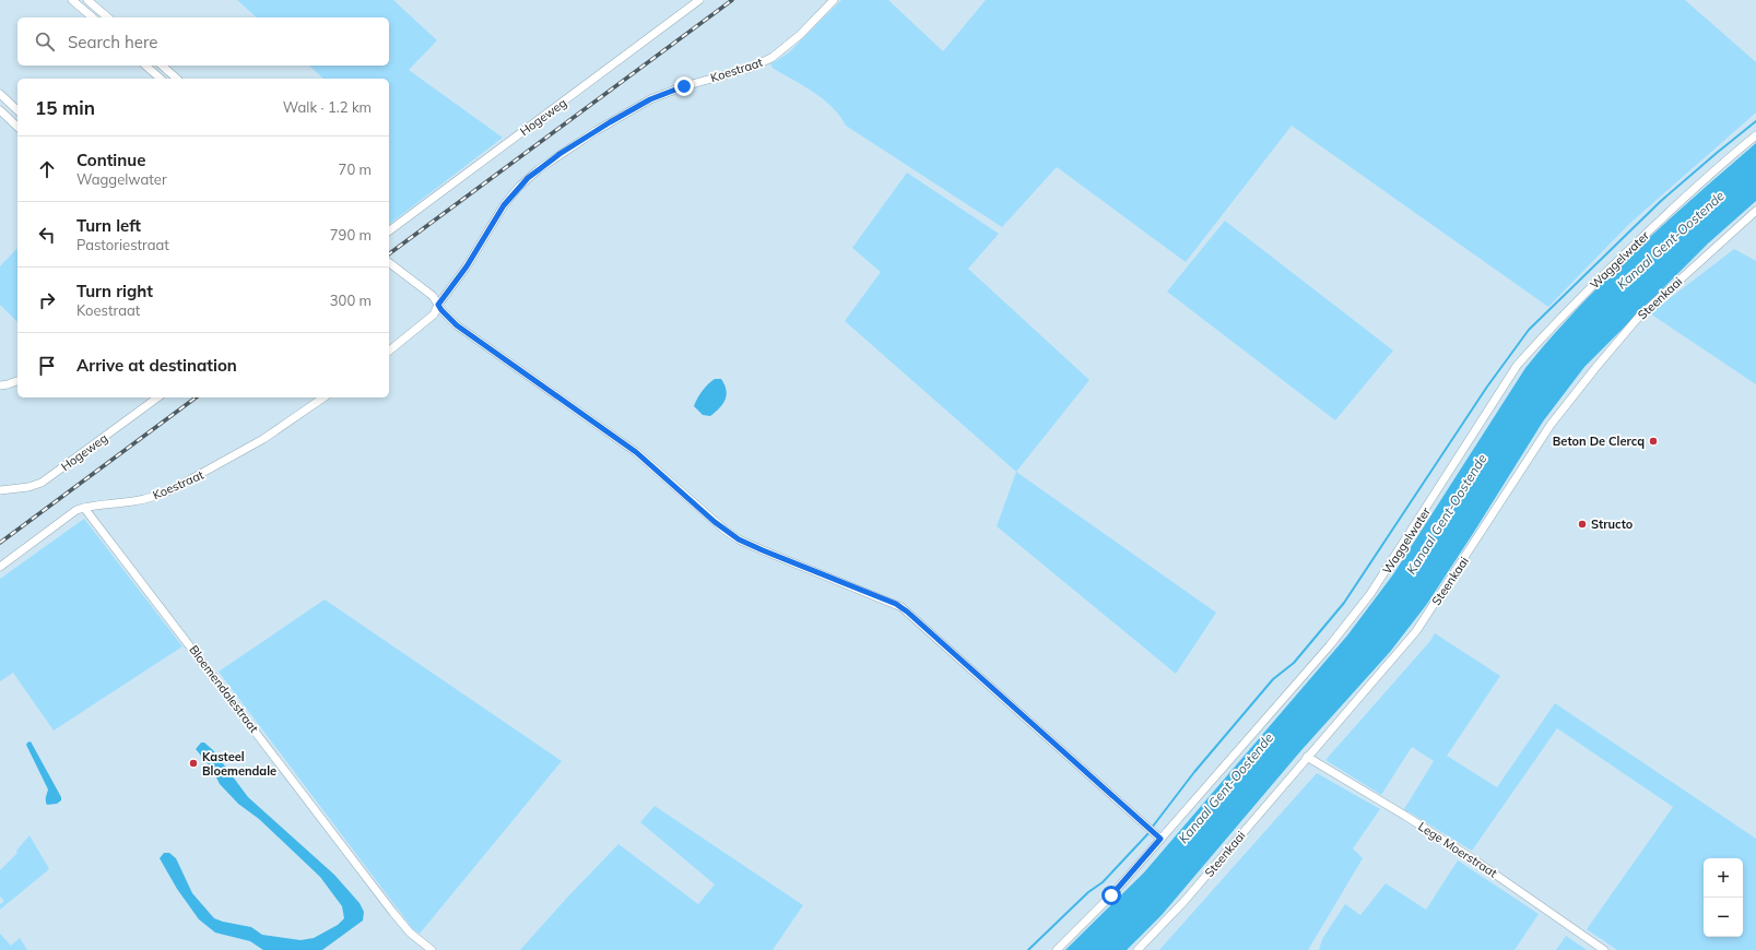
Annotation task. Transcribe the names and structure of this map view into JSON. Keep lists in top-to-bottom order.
{
  "streets": {
    "street": [
      "Koestraat",
      "Hogeweg",
      "Waggelwater",
      "Steenkaai",
      "Bloemendalestraat",
      "Lege Moerstraat"
    ]
  },
  "crossings": [
    ["Koestraat", "Bloemendalestraat"],
    ["Steenkaai", "Lege Moerstraat"]
  ],
  "water": ["Kanaal Gent-Oostende"],
  "places": ["Beton De Clercq", "Structo", "Kasteel Bloemendale"],
  "page": {
    "search": "Search here",
    "heading": ["15 min", "Walk · 1.2 km"],
    "list": [
      ["Continue", "Waggelwater", "70 m"],
      ["Turn left", "Pastoriestraat", "790 m"],
      ["Turn right", "Koestraat", "300 m"],
      "Arrive at destination"
    ],
    "map_buttons": ["+", "−"]
  }
}
